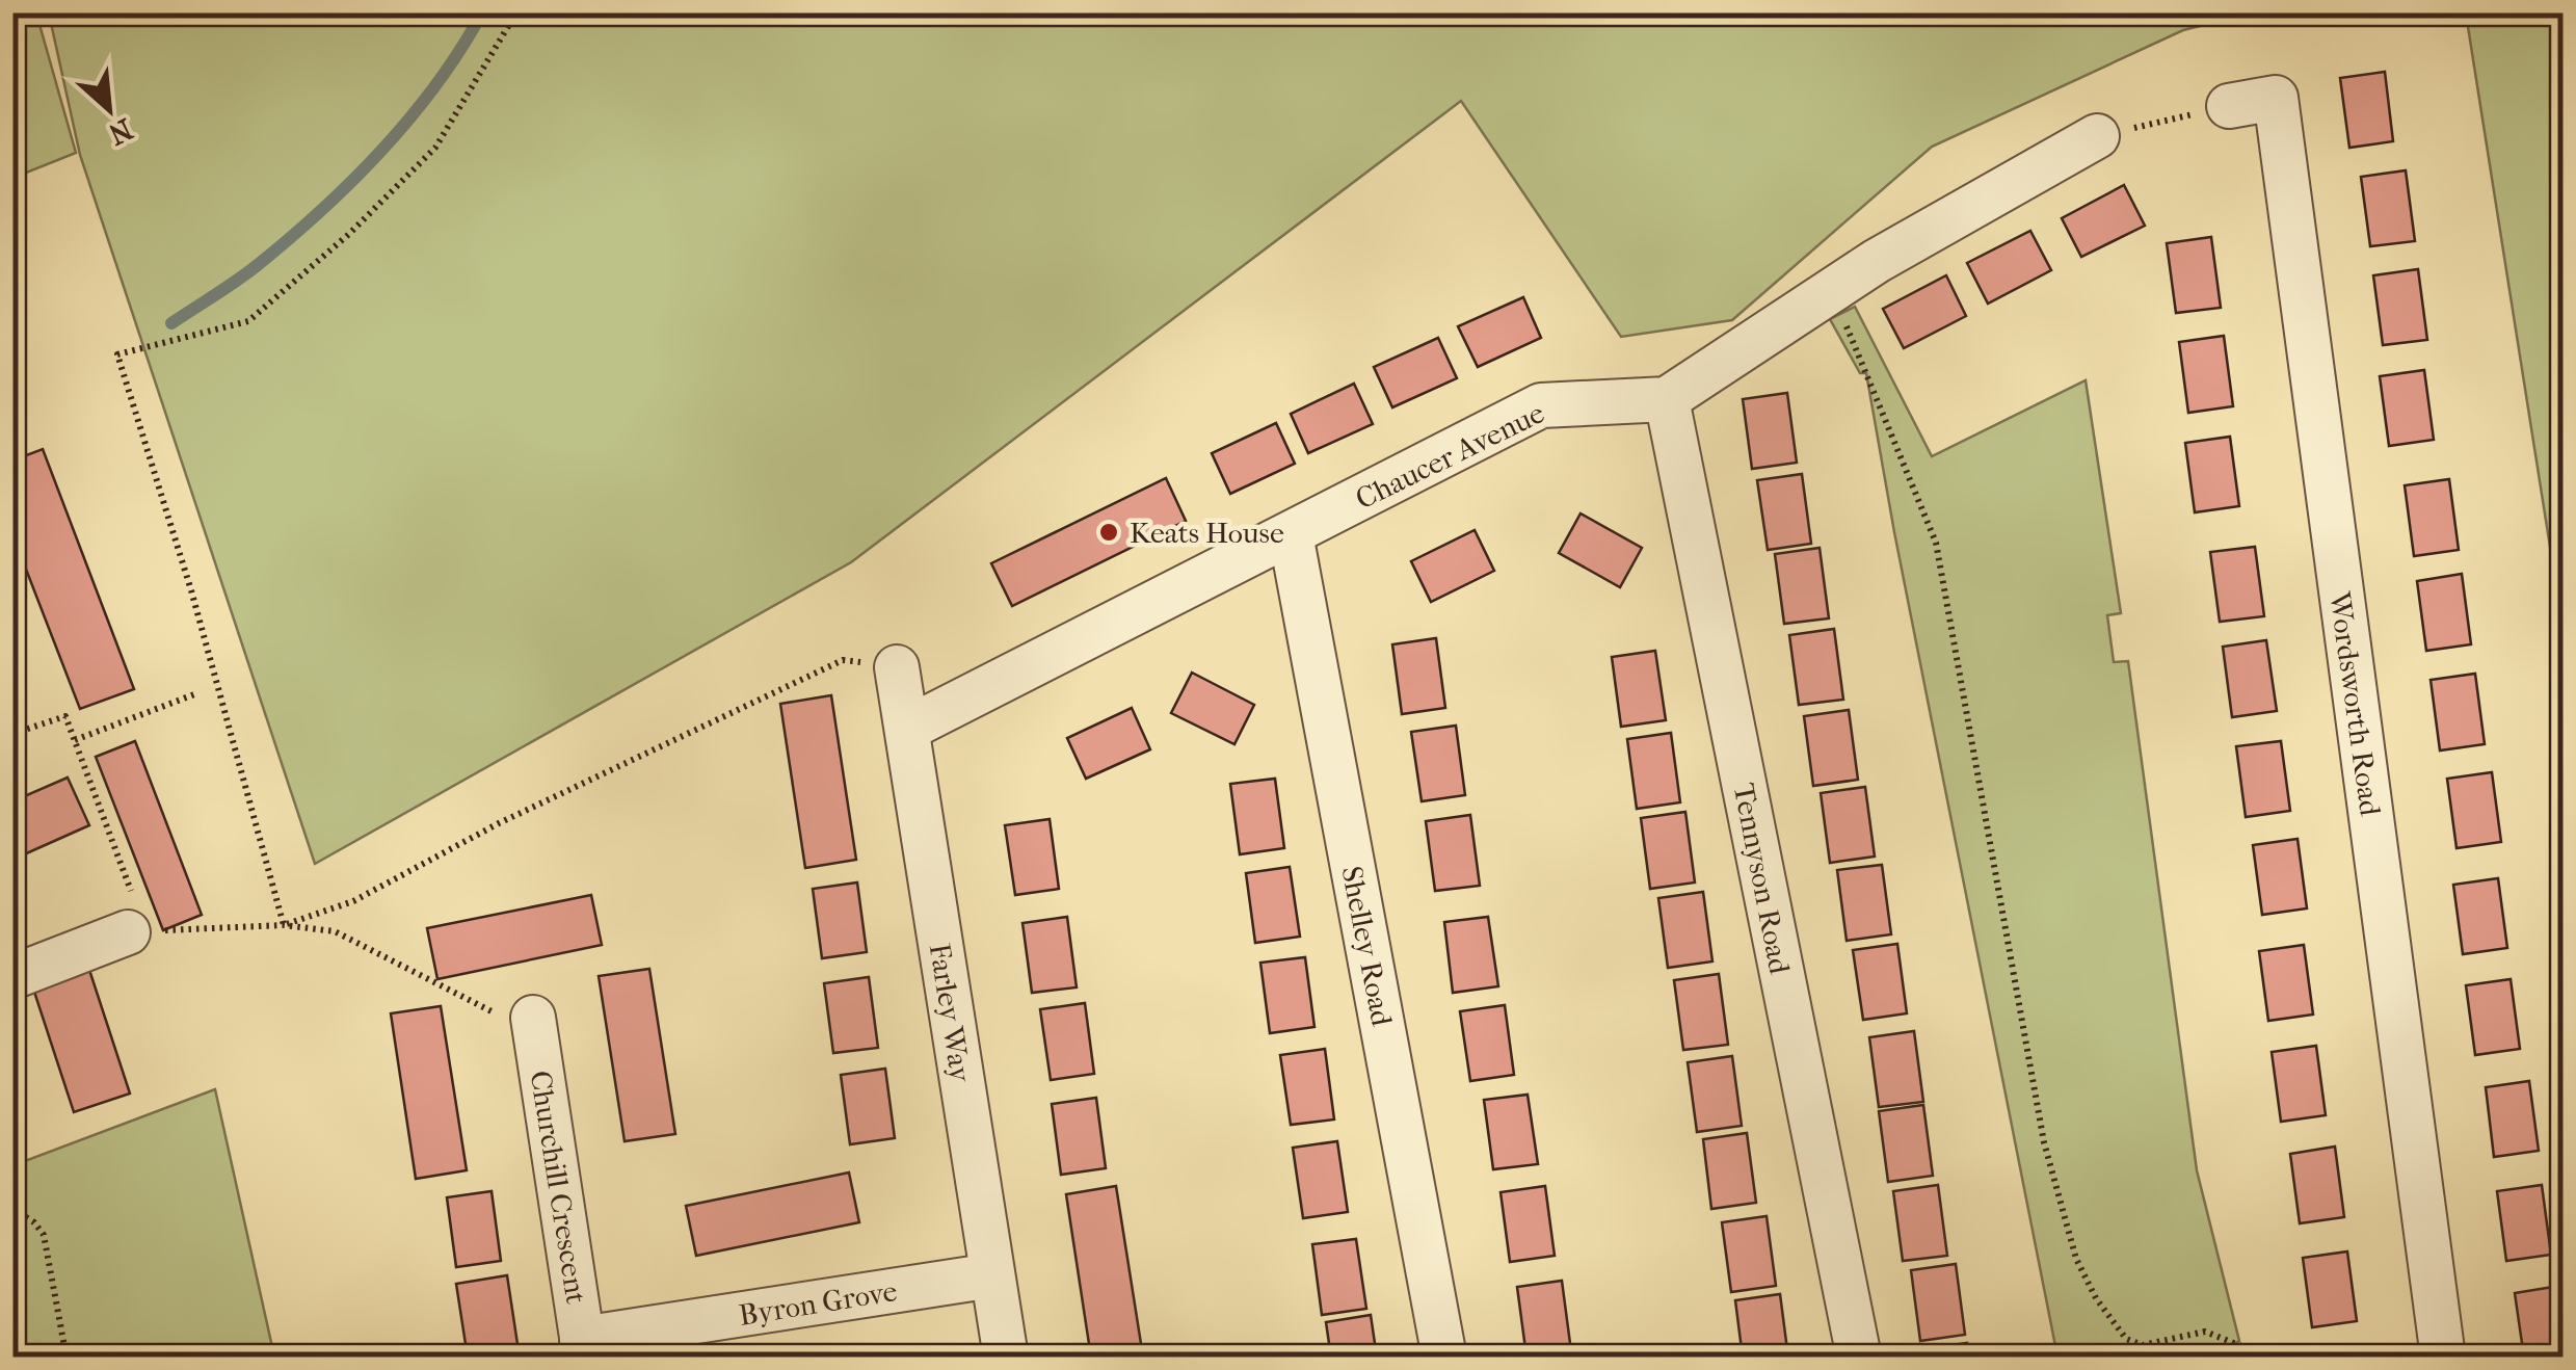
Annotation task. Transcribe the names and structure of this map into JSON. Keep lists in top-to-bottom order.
{
  "streets": {
    "street": [
      "Chaucer Avenue",
      "Wordsworth Road",
      "Tennyson Road",
      "Shelley Road",
      "Farley Way",
      "Churchill Crescent",
      "Byron Grove"
    ]
  },
  "crossings": [
    ["Chaucer Avenue", "Tennyson Road"],
    ["Chaucer Avenue", "Shelley Road"],
    ["Chaucer Avenue", "Farley Way"],
    ["Farley Way", "Byron Grove"],
    ["Churchill Crescent", "Byron Grove"]
  ],
  "places": ["Keats House"],
  "north": "bottom right"
}
